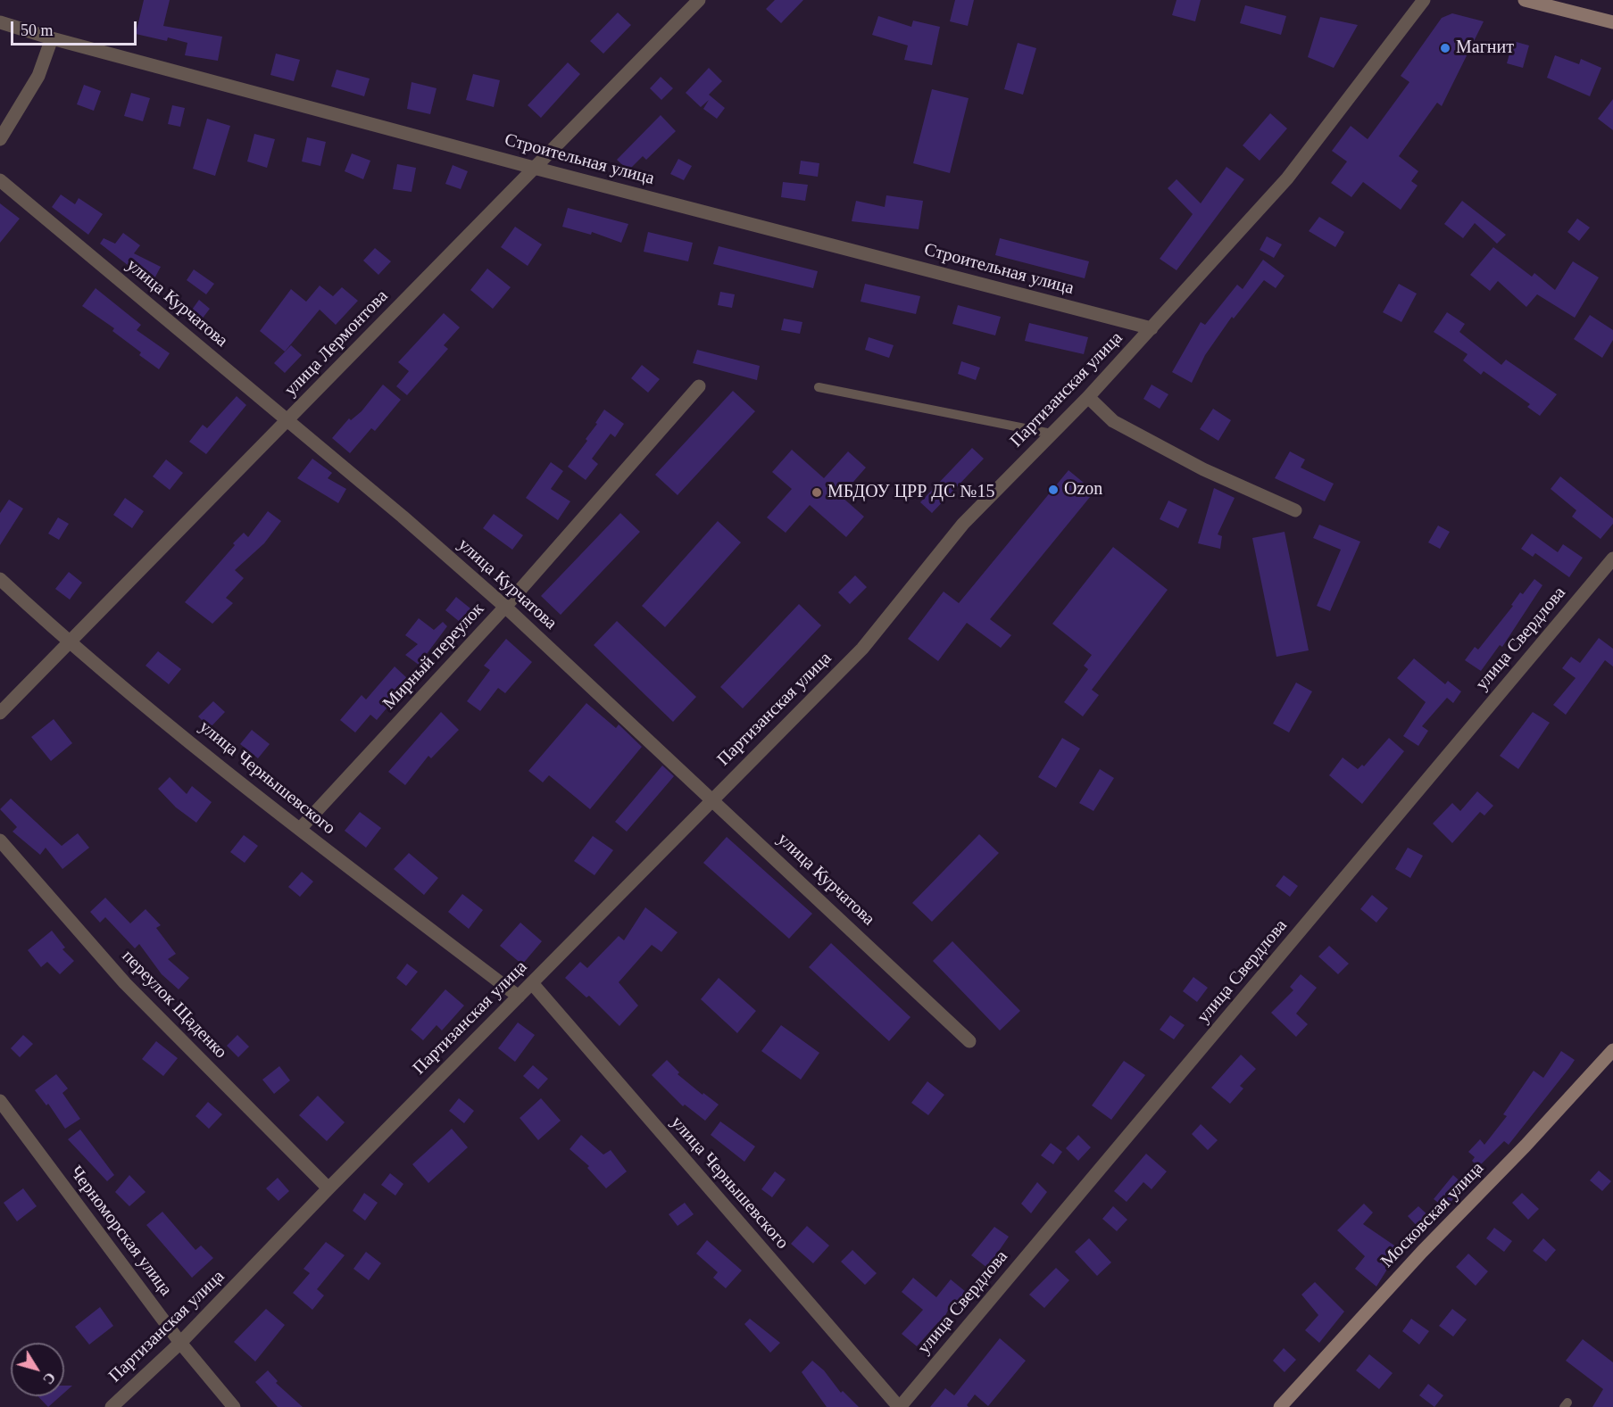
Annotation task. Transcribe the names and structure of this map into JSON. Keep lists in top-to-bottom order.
{
  "streets": {
    "street": [
      "Строительная улица",
      "улица Курчатова",
      "улица Лермонтова",
      "Партизанская улица",
      "улица Свердлова",
      "Мирный переулок",
      "улица Чернышевского",
      "переулок Щаденко",
      "Московская улица",
      "Черноморская улица"
    ]
  },
  "crossings": [
    ["Строительная улица", "улица Лермонтова"],
    ["Строительная улица", "Партизанская улица"],
    ["улица Курчатова", "улица Лермонтова"],
    ["улица Курчатова", "Партизанская улица"],
    ["улица Курчатова", "Мирный переулок"],
    ["улица Лермонтова", "улица Чернышевского"],
    ["Партизанская улица", "улица Чернышевского"],
    ["Партизанская улица", "переулок Щаденко"],
    ["Партизанская улица", "Черноморская улица"],
    ["улица Свердлова", "улица Чернышевского"],
    ["Мирный переулок", "улица Чернышевского"]
  ],
  "places": ["Магнит", "Ozon", "МБДОУ ЦРР ДС №15"],
  "scale_bar": "50 m",
  "north": "bottom right"
}
